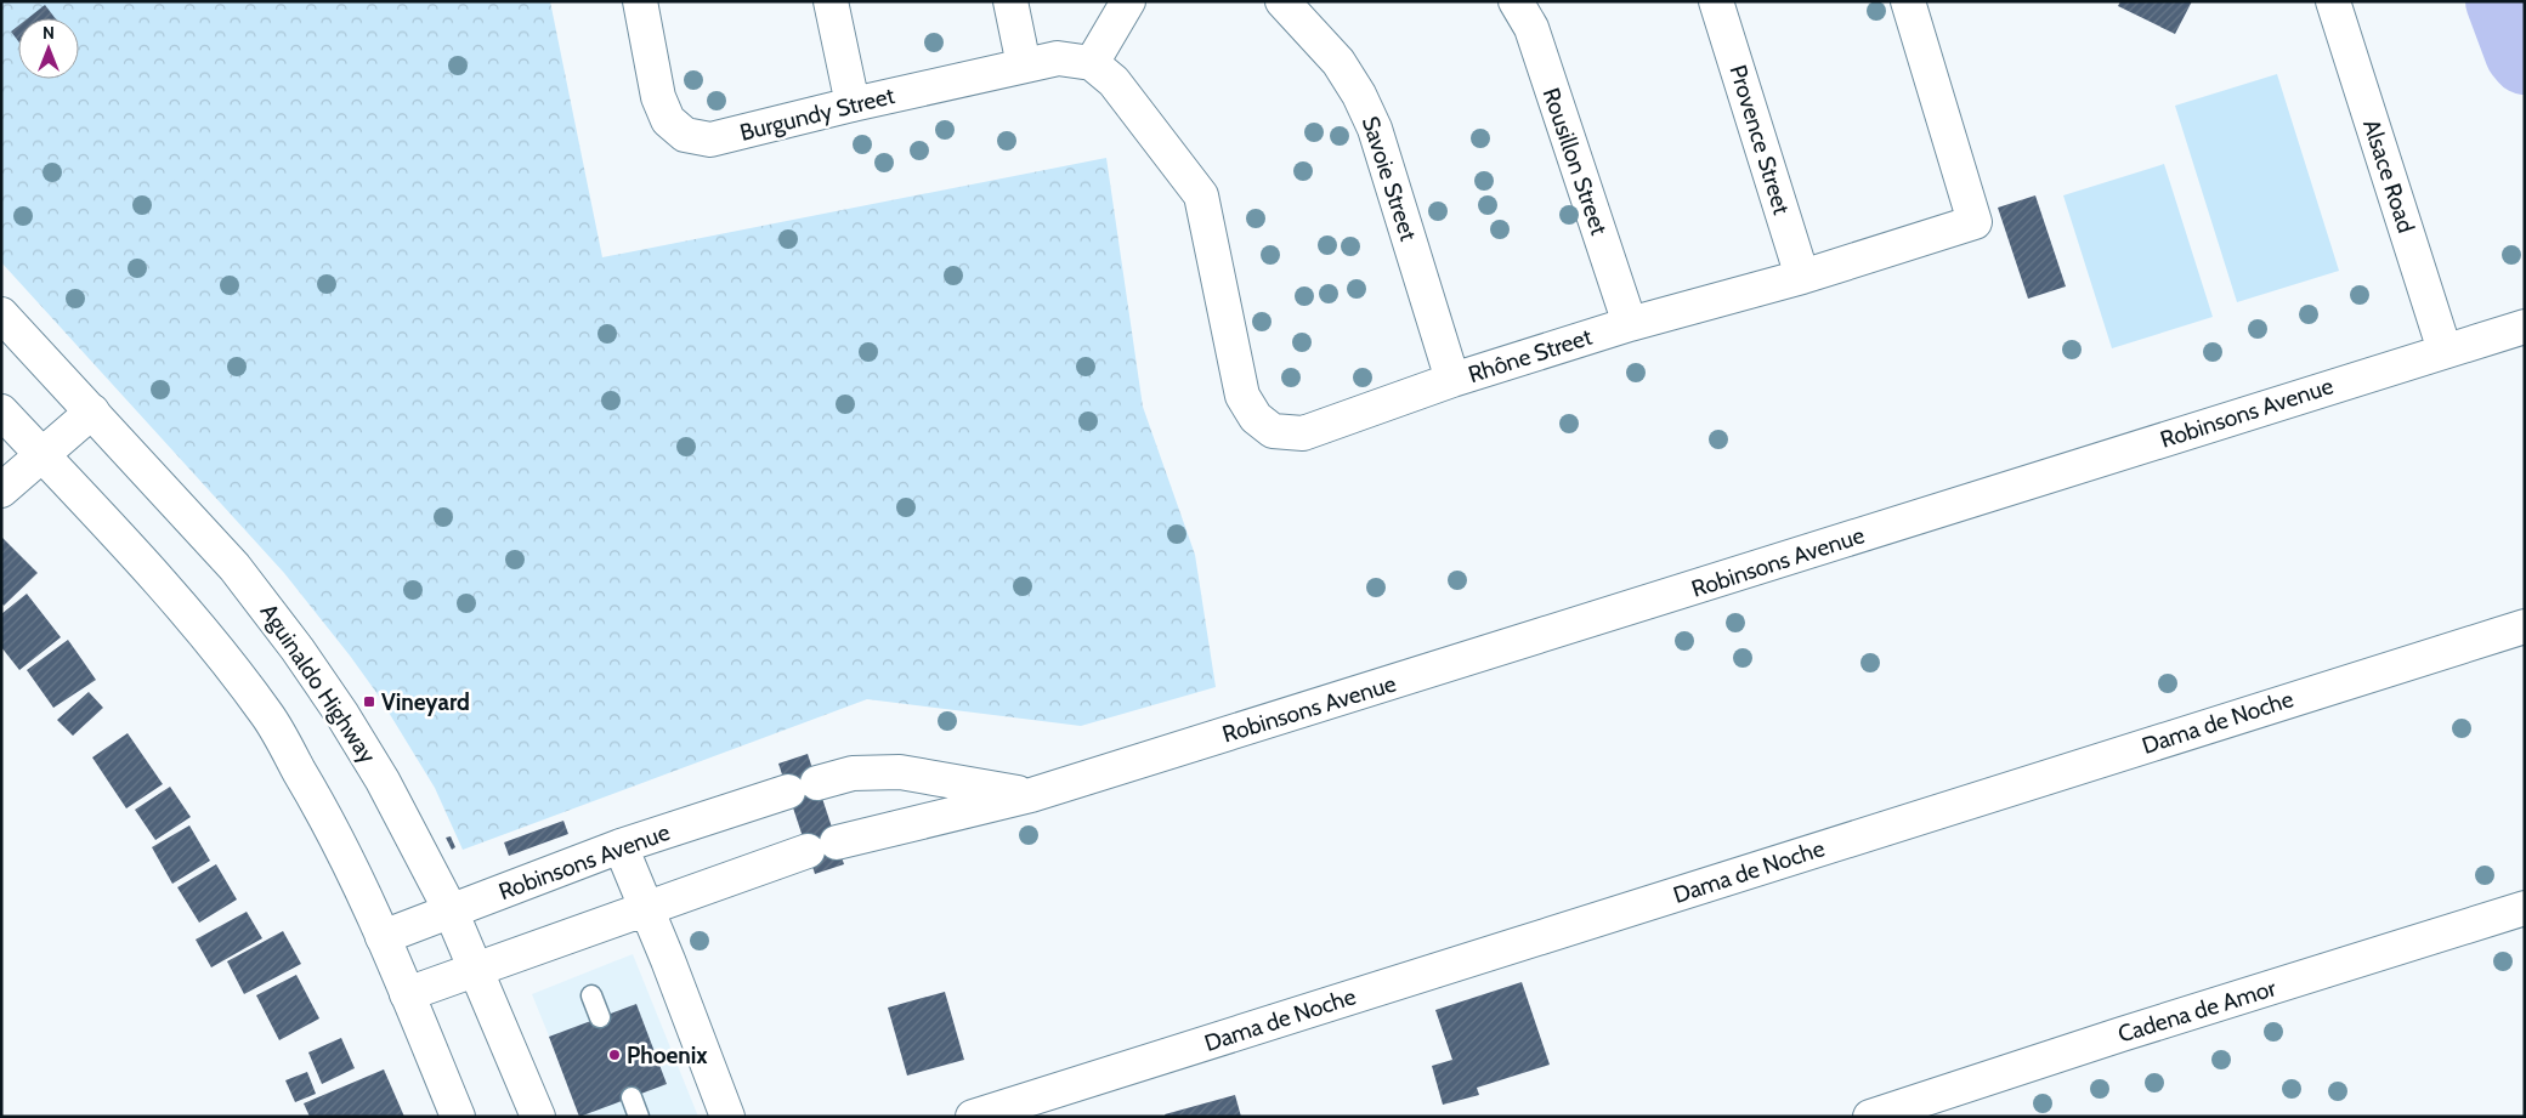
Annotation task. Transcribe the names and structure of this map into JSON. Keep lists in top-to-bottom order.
{
  "streets": {
    "main road": [
      "Burgundy Street",
      "Provence Street",
      "Rousillon Street",
      "Alsace Road",
      "Savoie Street",
      "Rhône Street",
      "Robinsons Avenue",
      "Aguinaldo Highway",
      "Dama de Noche",
      "Cadena de Amor"
    ]
  },
  "crossings": [
    ["Burgundy Street", "Rhône Street"],
    ["Provence Street", "Rhône Street"],
    ["Rousillon Street", "Rhône Street"],
    ["Alsace Road", "Robinsons Avenue"],
    ["Savoie Street", "Rhône Street"],
    ["Robinsons Avenue", "Aguinaldo Highway"]
  ],
  "places": {
    "transit": ["Vineyard"],
    "other": ["Phoenix"]
  },
  "north": "top"
}
